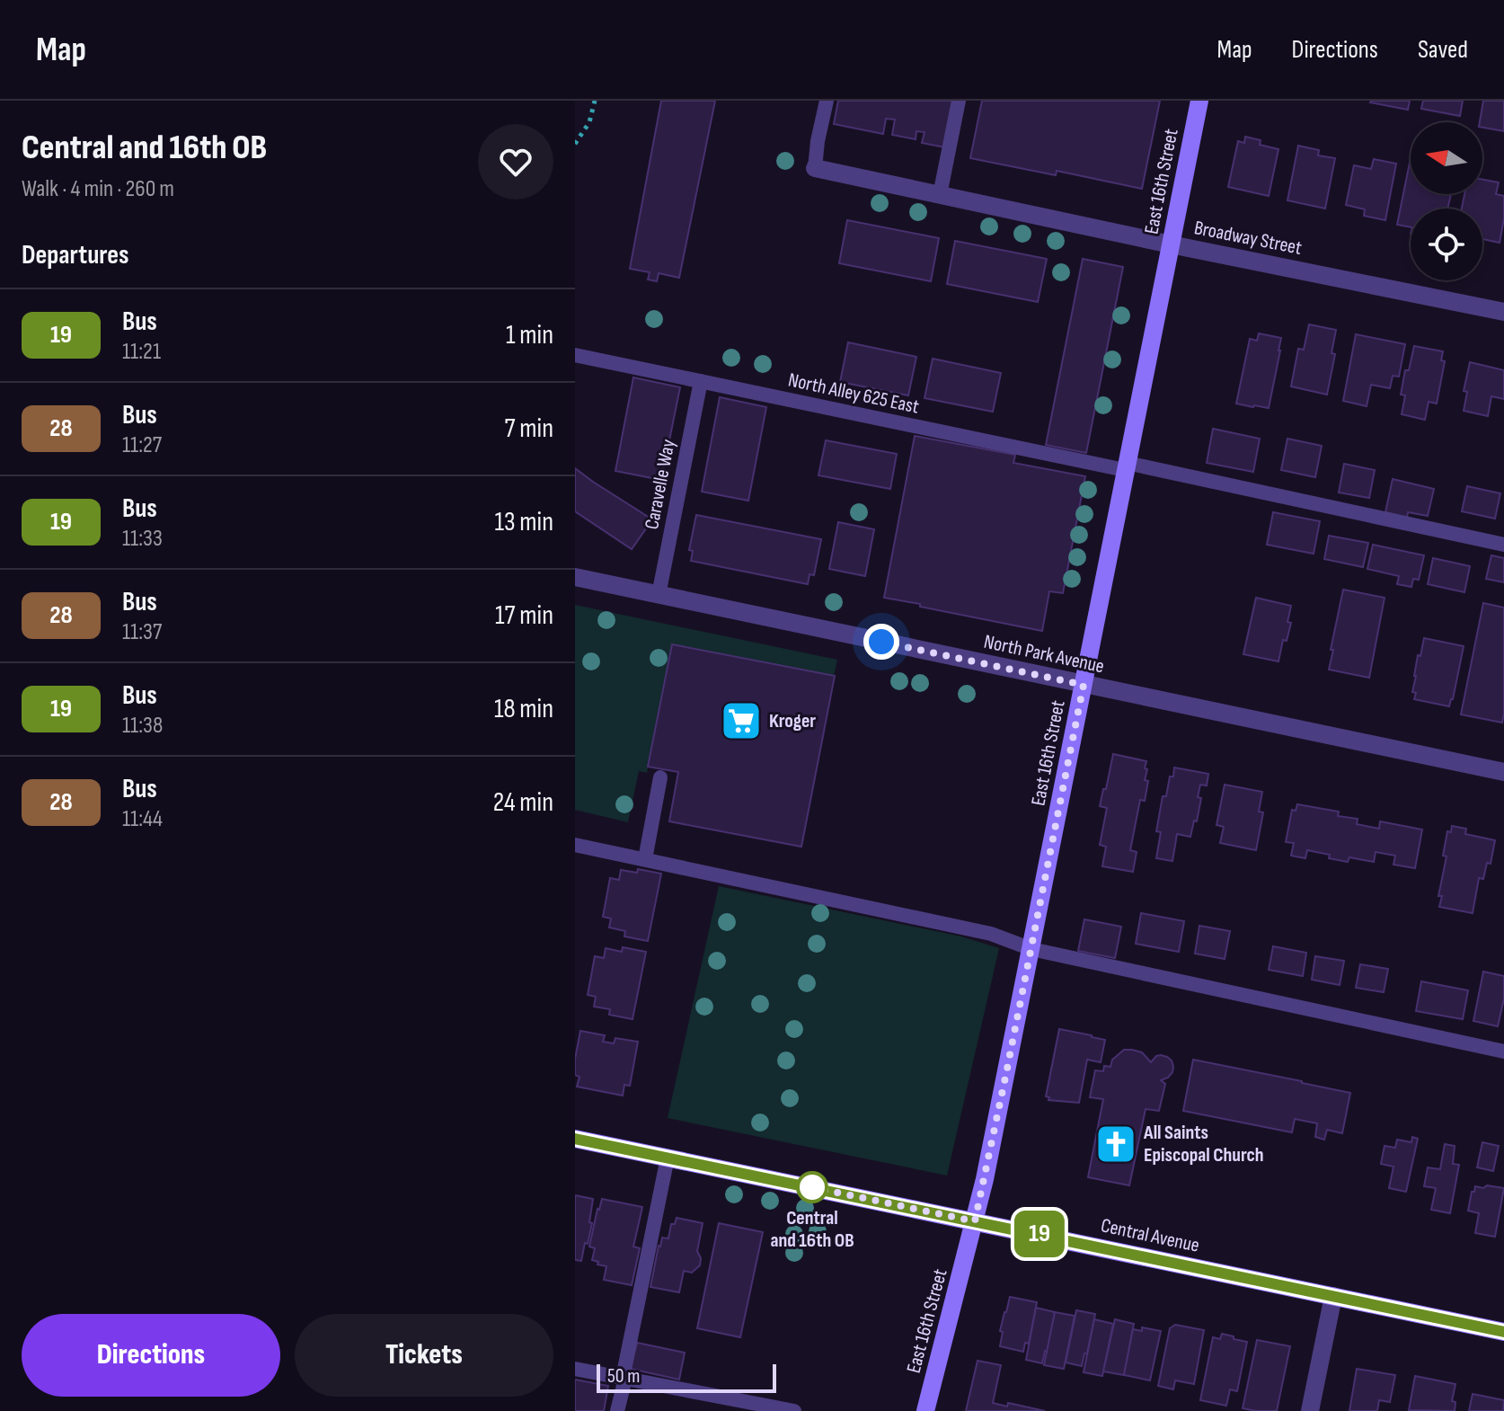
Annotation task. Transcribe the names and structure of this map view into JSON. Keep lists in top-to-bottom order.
{
  "streets": {
    "main road": ["East 16th Street", "Central Avenue"],
    "street": ["Broadway Street", "North Park Avenue"],
    "lane": ["North Alley 625 East", "Caravelle Way"]
  },
  "crossings": [
    ["East 16th Street", "Broadway Street"],
    ["East 16th Street", "North Alley 625 East"],
    ["East 16th Street", "North Park Avenue"],
    ["East 16th Street", "Central Avenue"],
    ["North Alley 625 East", "Caravelle Way"],
    ["Caravelle Way", "North Park Avenue"]
  ],
  "places": {
    "supermarket": ["Kroger"],
    "church": ["All Saints Episcopal Church"],
    "other": ["Central and 16th OB"]
  },
  "lines": ["bus line 19"],
  "scale_bar": "50 m",
  "north": "left",
  "page": {
    "header": "Map",
    "nav": ["Map", "Directions", "Saved"],
    "heading": [
      ["Central and 16th OB", "Walk · 4 min · 260 m"],
      "Departures"
    ],
    "on_map": "19",
    "list": [
      {
        "mark": "19",
        "name": "Bus",
        "note": "11:21",
        "value": "1 min"
      },
      {
        "mark": "28",
        "name": "Bus",
        "note": "11:27",
        "value": "7 min"
      },
      {
        "mark": "19",
        "name": "Bus",
        "note": "11:33",
        "value": "13 min"
      },
      {
        "mark": "28",
        "name": "Bus",
        "note": "11:37",
        "value": "17 min"
      },
      {
        "mark": "19",
        "name": "Bus",
        "note": "11:38",
        "value": "18 min"
      },
      {
        "mark": "28",
        "name": "Bus",
        "note": "11:44",
        "value": "24 min"
      }
    ],
    "buttons": ["Directions", "Tickets"],
    "scale": "50 m"
  }
}
